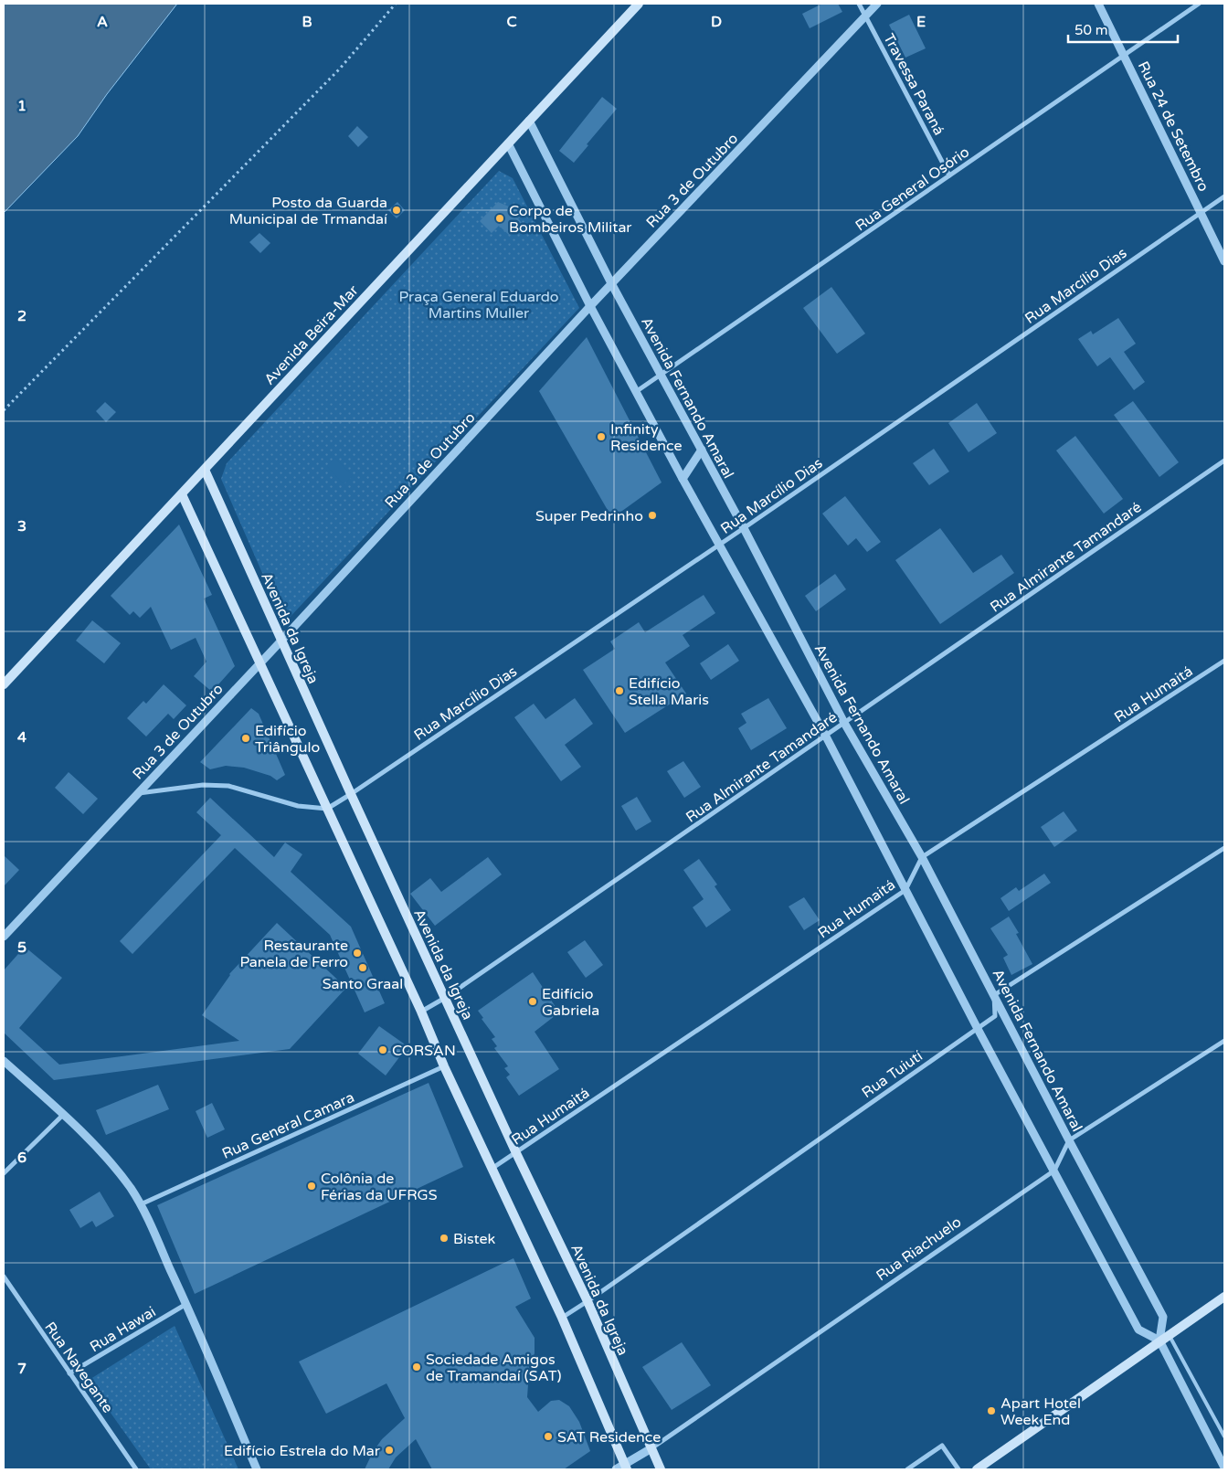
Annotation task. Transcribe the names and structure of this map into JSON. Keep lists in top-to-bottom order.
{
  "streets": {
    "main road": ["Avenida Beira-Mar", "Avenida da Igreja"],
    "street": [
      "Travessa Paraná",
      "Rua 24 de Setembro",
      "Rua 3 de Outubro",
      "Rua General Osório",
      "Rua Marcílio Dias",
      "Avenida Fernando Amaral",
      "Rua Almirante Tamandaré",
      "Rua Humaitá",
      "Rua Tuiutí",
      "Rua General Camara",
      "Rua Riachuelo",
      "Rua Hawai",
      "Rua Navegante"
    ]
  },
  "crossings": [
    ["Travessa Paraná", "Rua 3 de Outubro"],
    ["Travessa Paraná", "Rua General Osório"],
    ["Rua 24 de Setembro", "Rua General Osório"],
    ["Rua 24 de Setembro", "Rua Marcílio Dias"],
    ["Rua 3 de Outubro", "Avenida Fernando Amaral"],
    ["Rua 3 de Outubro", "Avenida da Igreja"],
    ["Rua General Osório", "Avenida Fernando Amaral"],
    ["Rua Marcílio Dias", "Avenida Fernando Amaral"],
    ["Rua Marcílio Dias", "Avenida da Igreja"],
    ["Avenida Beira-Mar", "Avenida Fernando Amaral"],
    ["Avenida Beira-Mar", "Avenida da Igreja"],
    ["Avenida Fernando Amaral", "Rua Almirante Tamandaré"],
    ["Avenida Fernando Amaral", "Rua Humaitá"],
    ["Avenida Fernando Amaral", "Rua Tuiutí"],
    ["Avenida Fernando Amaral", "Rua Riachuelo"],
    ["Rua Almirante Tamandaré", "Avenida da Igreja"],
    ["Avenida da Igreja", "Rua Humaitá"],
    ["Avenida da Igreja", "Rua Tuiutí"],
    ["Avenida da Igreja", "Rua Riachuelo"],
    ["Rua Hawai", "Rua Navegante"]
  ],
  "parks": ["Praça General Eduardo Martins Muller"],
  "places": [
    "Posto da Guarda Municipal de Trmandaí",
    "Corpo de Bombeiros Militar",
    "Infinity Residence",
    "Super Pedrinho",
    "Edifício Stella Maris",
    "Edifício Triângulo",
    "Restaurante Panela de Ferro",
    "Santo Graal",
    "Edifício Gabriela",
    "CORSAN",
    "Colônia de Férias da UFRGS",
    "Bistek",
    "Sociedade Amigos de Tramandaí (SAT)",
    "Apart Hotel Week End",
    "SAT Residence",
    "Edifício Estrela do Mar"
  ],
  "scale_bar": "50 m",
  "grid": {
    "columns": [
      "A",
      "B",
      "C",
      "D",
      "E"
    ],
    "rows": [
      "1",
      "2",
      "3",
      "4",
      "5",
      "6",
      "7"
    ]
  }
}
